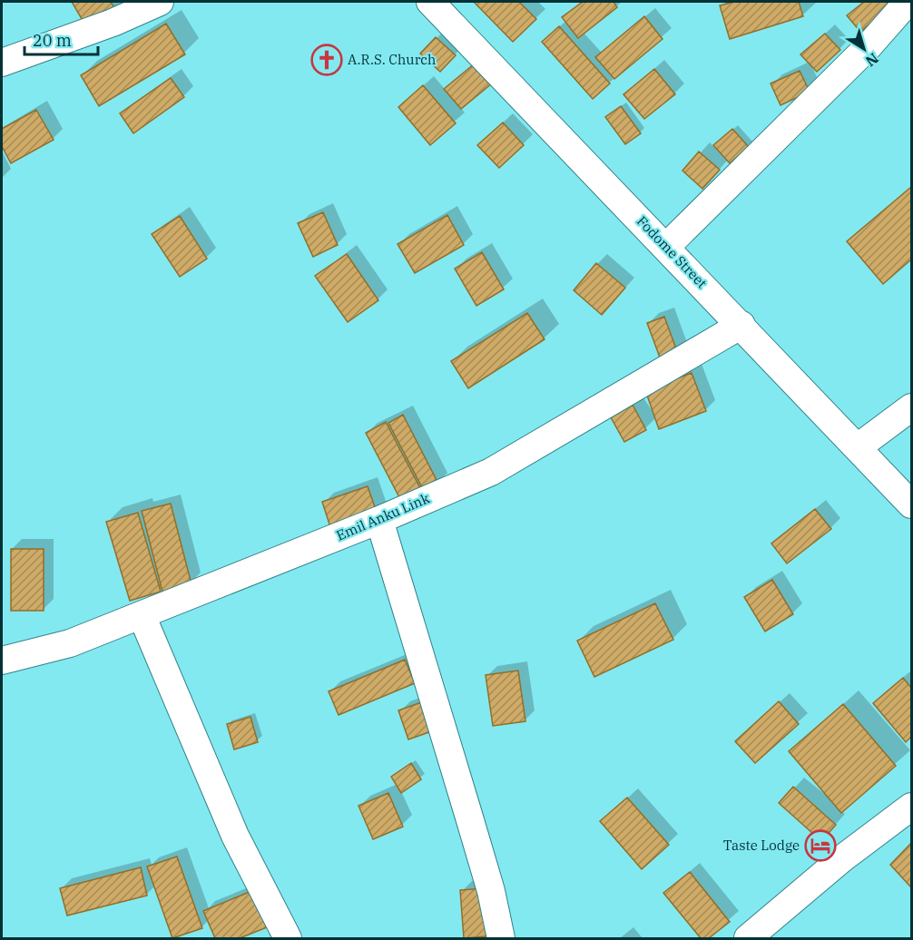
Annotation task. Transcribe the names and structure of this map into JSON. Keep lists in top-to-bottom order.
{
  "streets": {
    "street": ["Fodome Street", "Emil Anku Link"]
  },
  "crossings": [
    ["Fodome Street", "Emil Anku Link"]
  ],
  "places": {
    "church": ["A.R.S. Church"],
    "hotel": ["Taste Lodge"]
  },
  "scale_bar": "20 m",
  "north": "bottom right"
}
